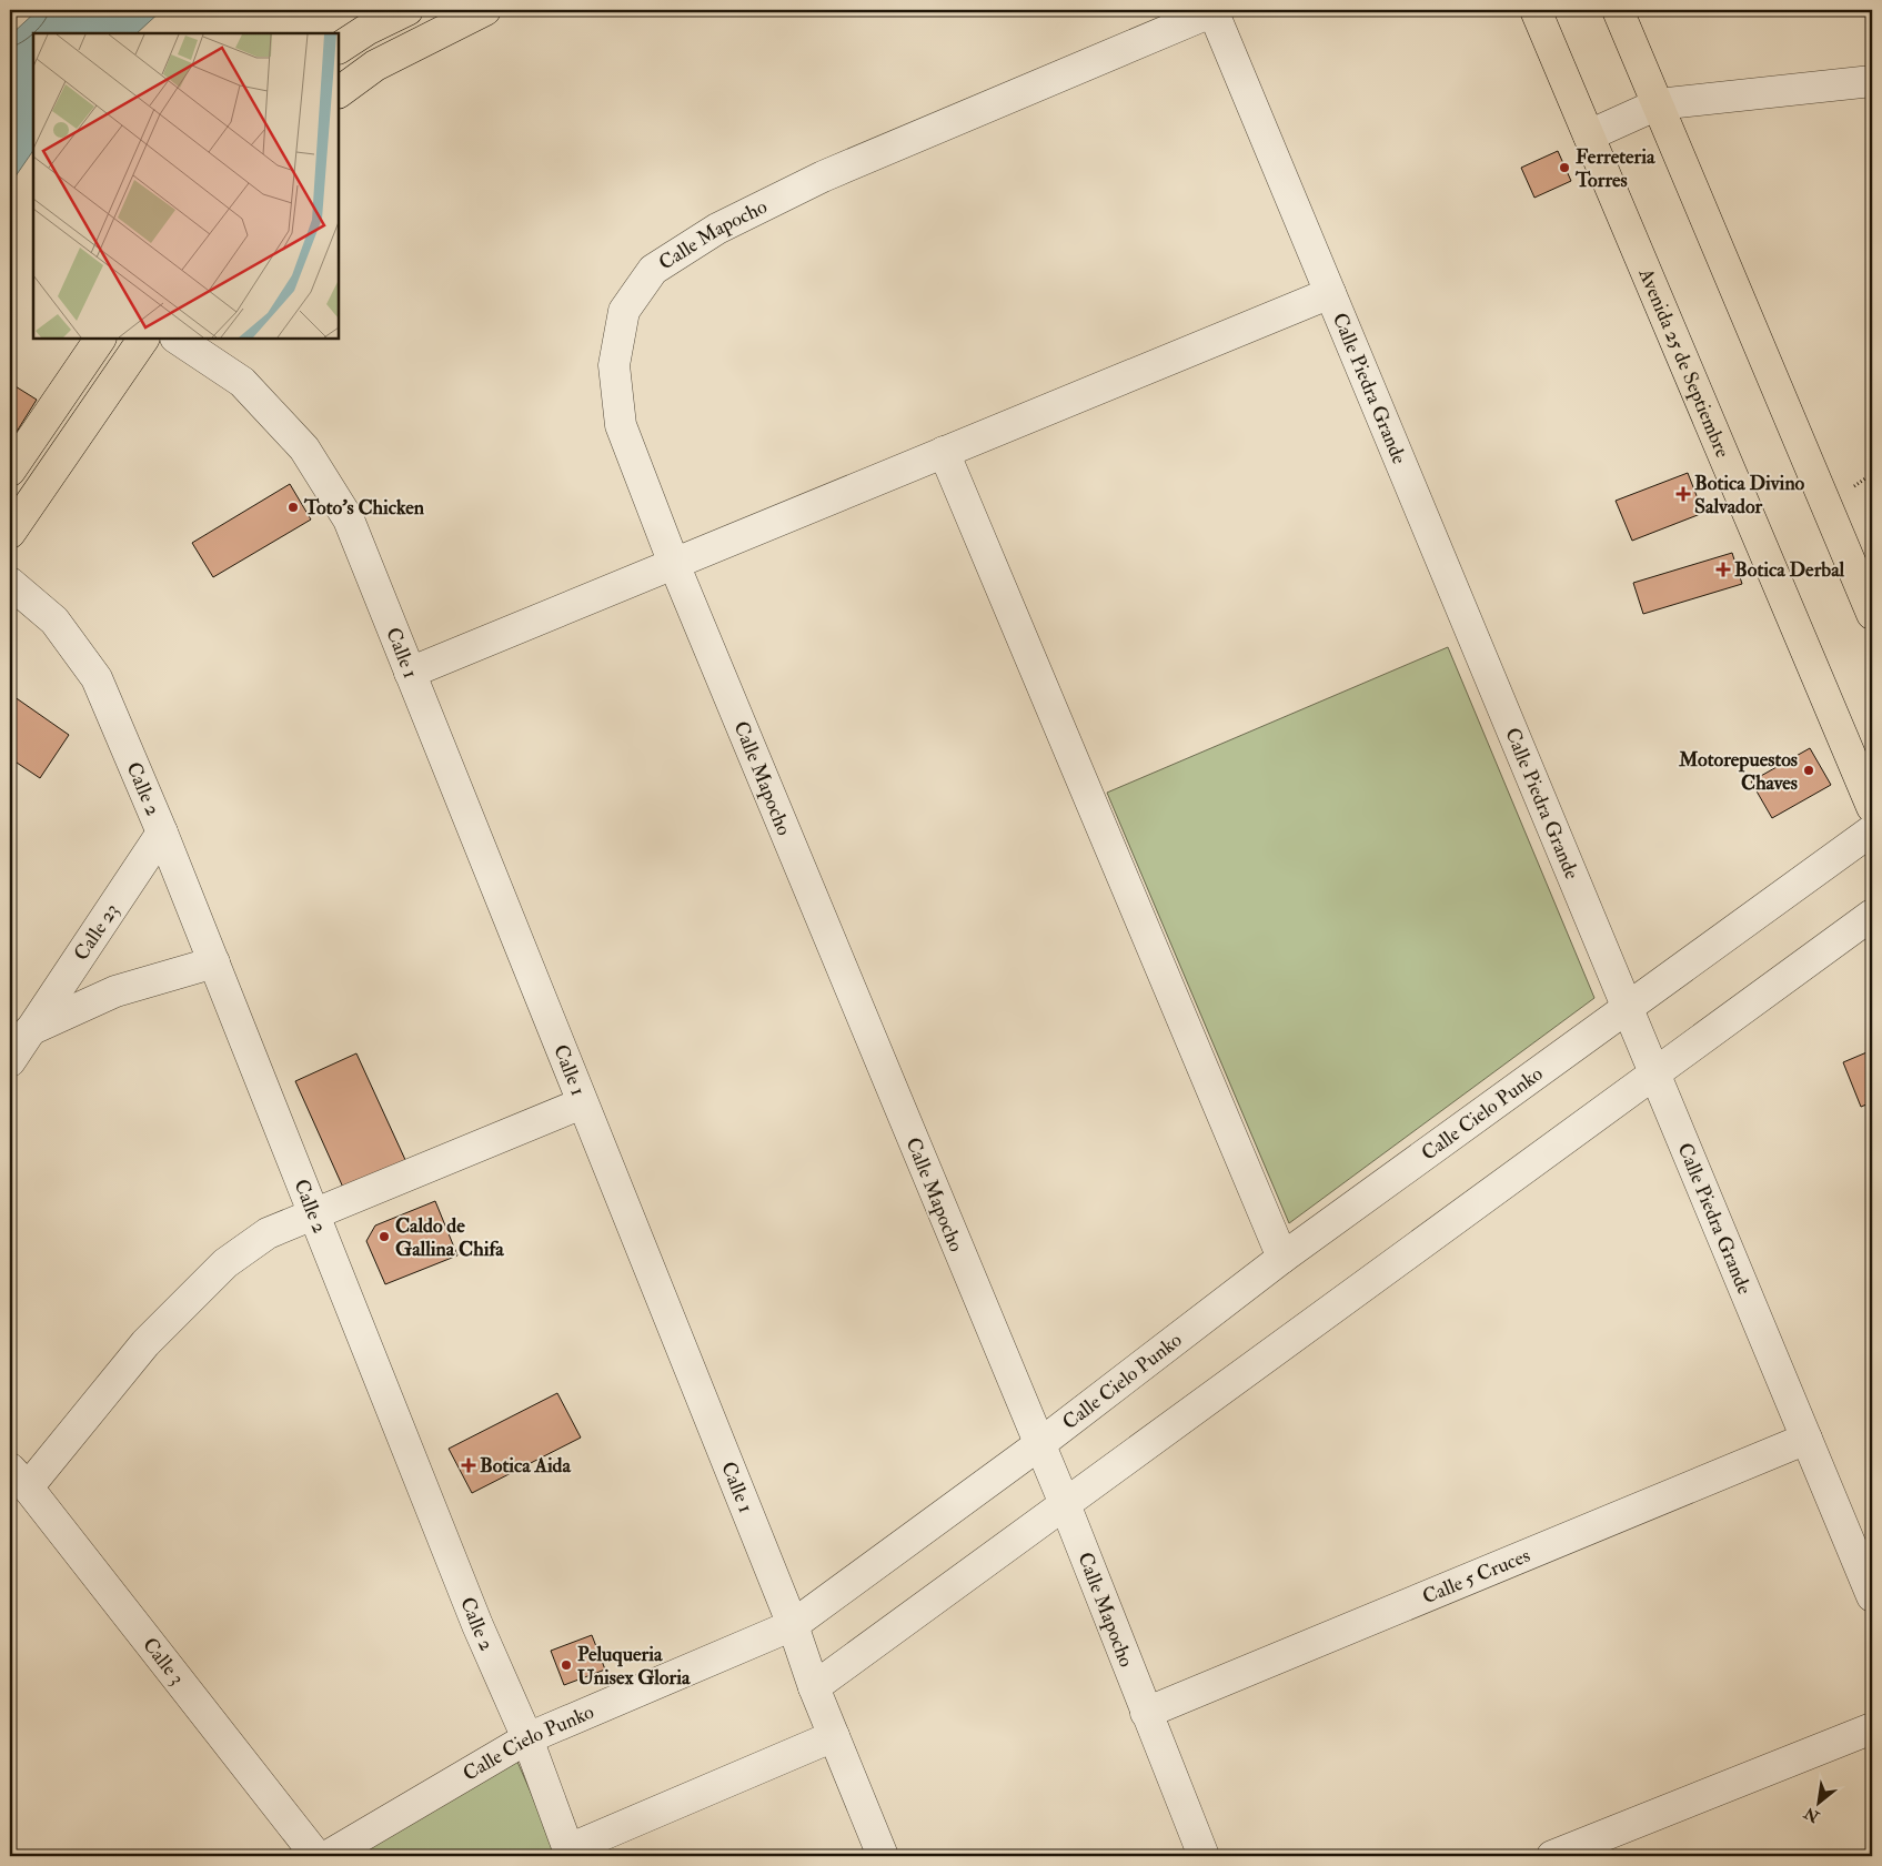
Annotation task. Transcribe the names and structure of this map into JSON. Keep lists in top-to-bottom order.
{
  "streets": {
    "main road": ["Avenida 25 de Septiembre"],
    "street": [
      "Calle Mapocho",
      "Calle Piedra Grande",
      "Calle 1",
      "Calle 2",
      "Calle 23",
      "Calle Cielo Punko",
      "Calle 5 Cruces",
      "Calle 3"
    ]
  },
  "crossings": [
    ["Calle Mapocho", "Calle Piedra Grande"],
    ["Calle Mapocho", "Calle Cielo Punko"],
    ["Calle Mapocho", "Calle 5 Cruces"],
    ["Calle Piedra Grande", "Calle Cielo Punko"],
    ["Calle Piedra Grande", "Calle 5 Cruces"],
    ["Calle 1", "Calle Cielo Punko"],
    ["Calle 2", "Calle 23"],
    ["Calle 2", "Calle Cielo Punko"]
  ],
  "places": {
    "other": [
      "Ferreteria Torres",
      "Toto's Chicken",
      "Motorepuestos Chaves",
      "Caldo de Gallina Chifa",
      "Peluqueria Unisex Gloria"
    ],
    "health": ["Botica Divino Salvador", "Botica Derbal", "Botica Aida"]
  },
  "north": "bottom left"
}
